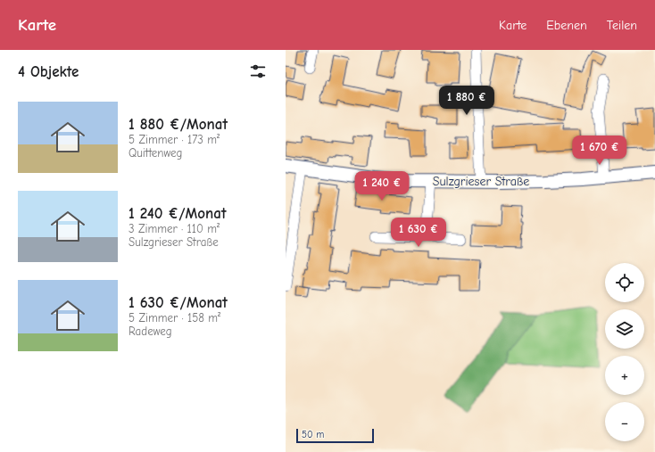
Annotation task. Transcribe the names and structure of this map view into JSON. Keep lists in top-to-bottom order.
{
  "streets": {
    "street": ["Sulzgrieser Straße"]
  },
  "scale_bar": "50 m",
  "page": {
    "header": "Karte",
    "nav": ["Karte", "Ebenen", "Teilen"],
    "heading": "4 Objekte",
    "price": [
      "1 880 €",
      "1 670 €",
      "1 240 €",
      "1 630 €"
    ],
    "list": [
      {
        "name": "1 880 €/Monat",
        "note": "5 Zimmer · 173 m² · Quittenweg"
      },
      {
        "name": "1 240 €/Monat",
        "note": "3 Zimmer · 110 m² · Sulzgrieser Straße"
      },
      {
        "name": "1 630 €/Monat",
        "note": "5 Zimmer · 158 m² · Radeweg"
      }
    ],
    "map_buttons": ["+", "−"],
    "scale": "50 m"
  }
}
